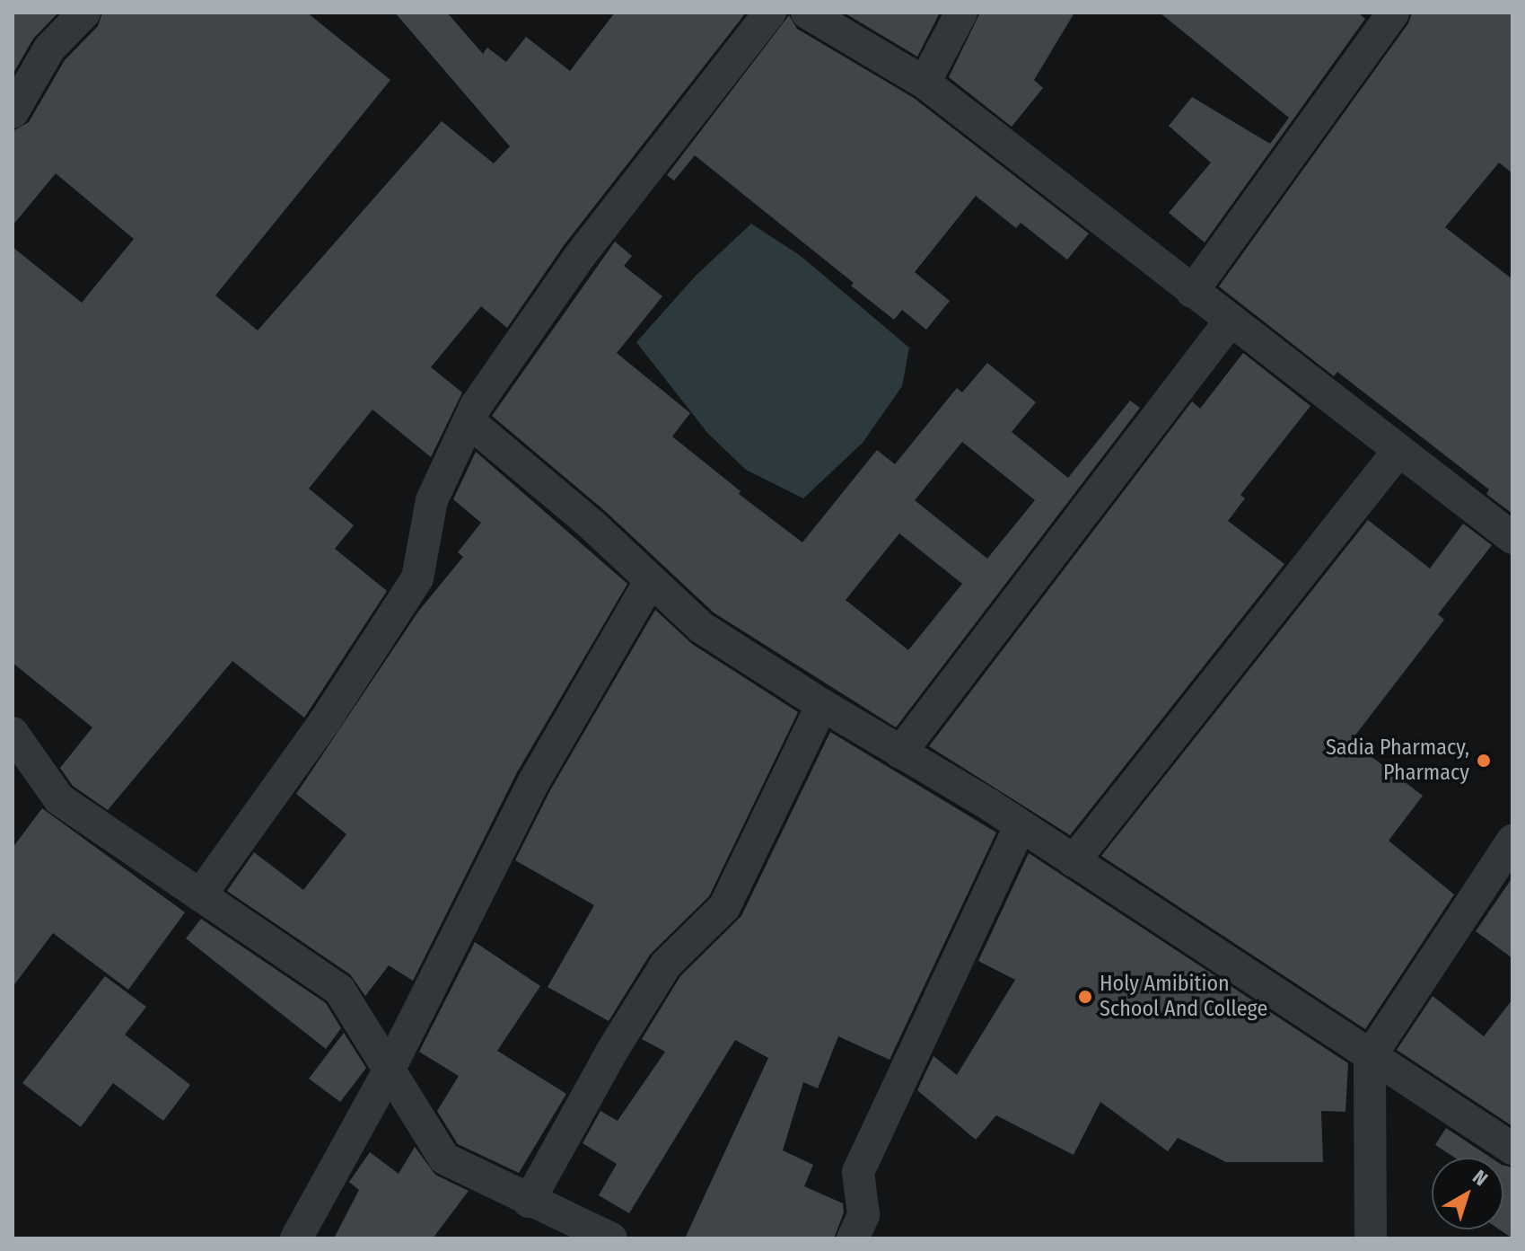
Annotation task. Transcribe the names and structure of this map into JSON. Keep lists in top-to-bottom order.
{
  "places": ["Sadia Pharmacy, Pharmacy", "Holy Amibition School And College"],
  "north": "top right"
}
